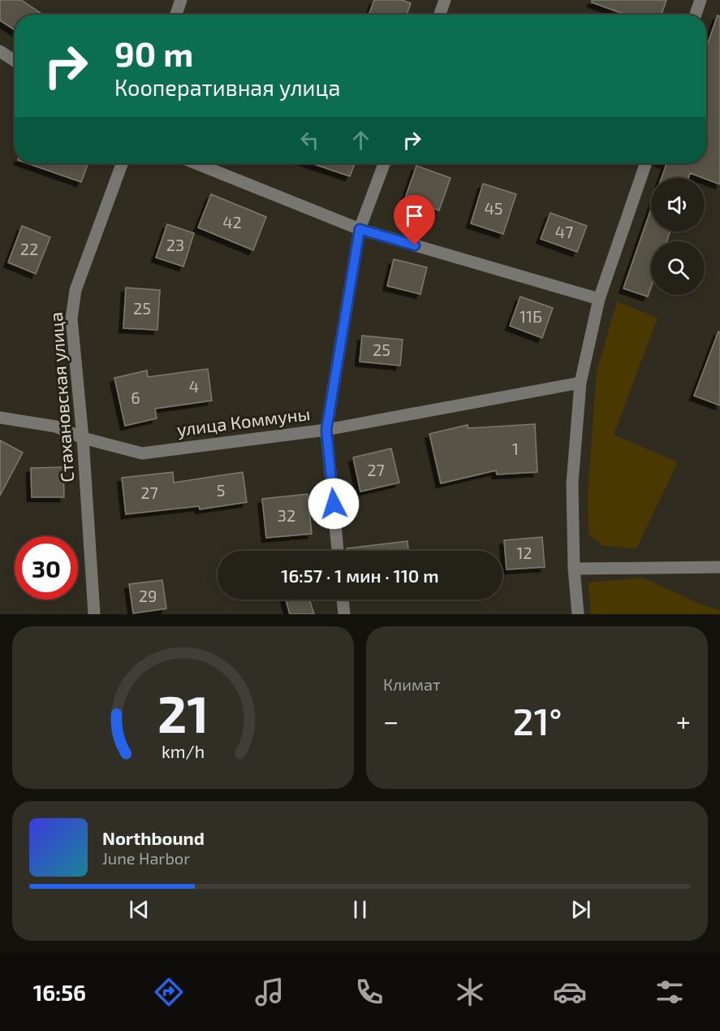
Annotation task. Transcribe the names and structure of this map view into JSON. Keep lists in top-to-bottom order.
{
  "streets": {
    "street": ["Стахановская улица", "улица Коммуны"]
  },
  "crossings": [
    ["Стахановская улица", "улица Коммуны"]
  ],
  "house_numbers": [
    "45",
    "42",
    "47",
    "23",
    "22",
    "25",
    "11Б",
    "25",
    "4",
    "6",
    "1",
    "27",
    "5",
    "27",
    "32",
    "12",
    "29"
  ],
  "page": {
    "turn": ["90 m", "Кооперативная улица"],
    "limit": "30",
    "trip": "16:57 · 1 мин · 110 m",
    "tile": "Климат",
    "heat": ["−", "21°", "+"],
    "song": ["Northbound", "June Harbor"],
    "tabs": "16:56",
    "gauge": ["21", "km/h"]
  }
}
